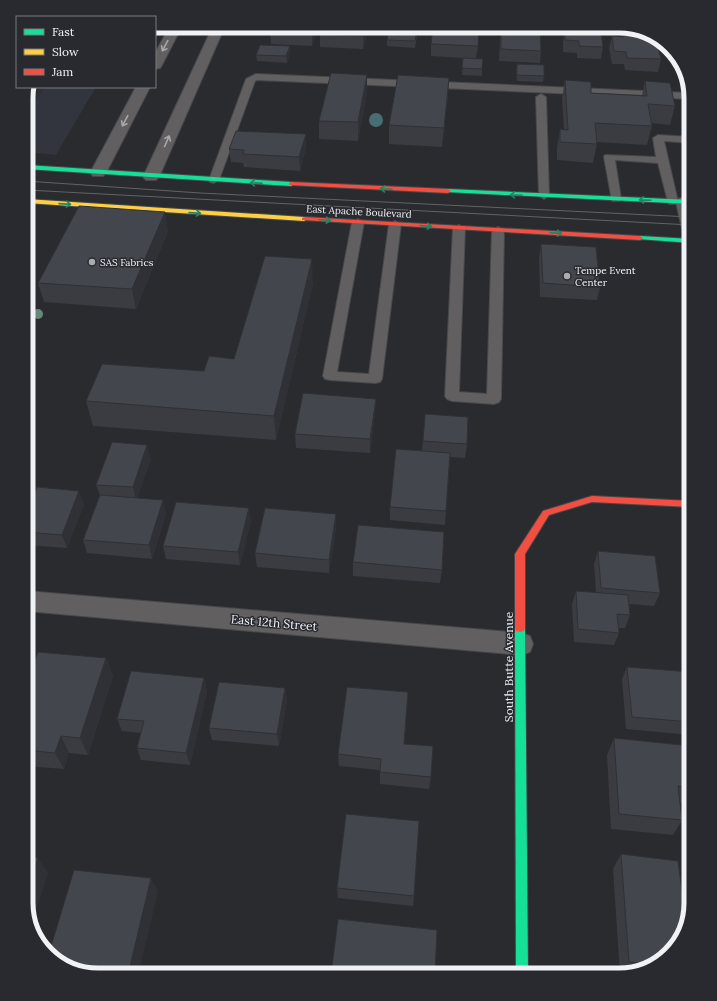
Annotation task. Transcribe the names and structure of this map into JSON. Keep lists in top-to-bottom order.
{
  "streets": {
    "main road": ["East Apache Boulevard", "South Butte Avenue"],
    "street": ["East 12th Street"]
  },
  "crossings": [
    ["East 12th Street", "South Butte Avenue"]
  ],
  "places": ["SAS Fabrics", "Tempe Event Center"],
  "legend": ["Fast", "Slow", "Jam"]
}
